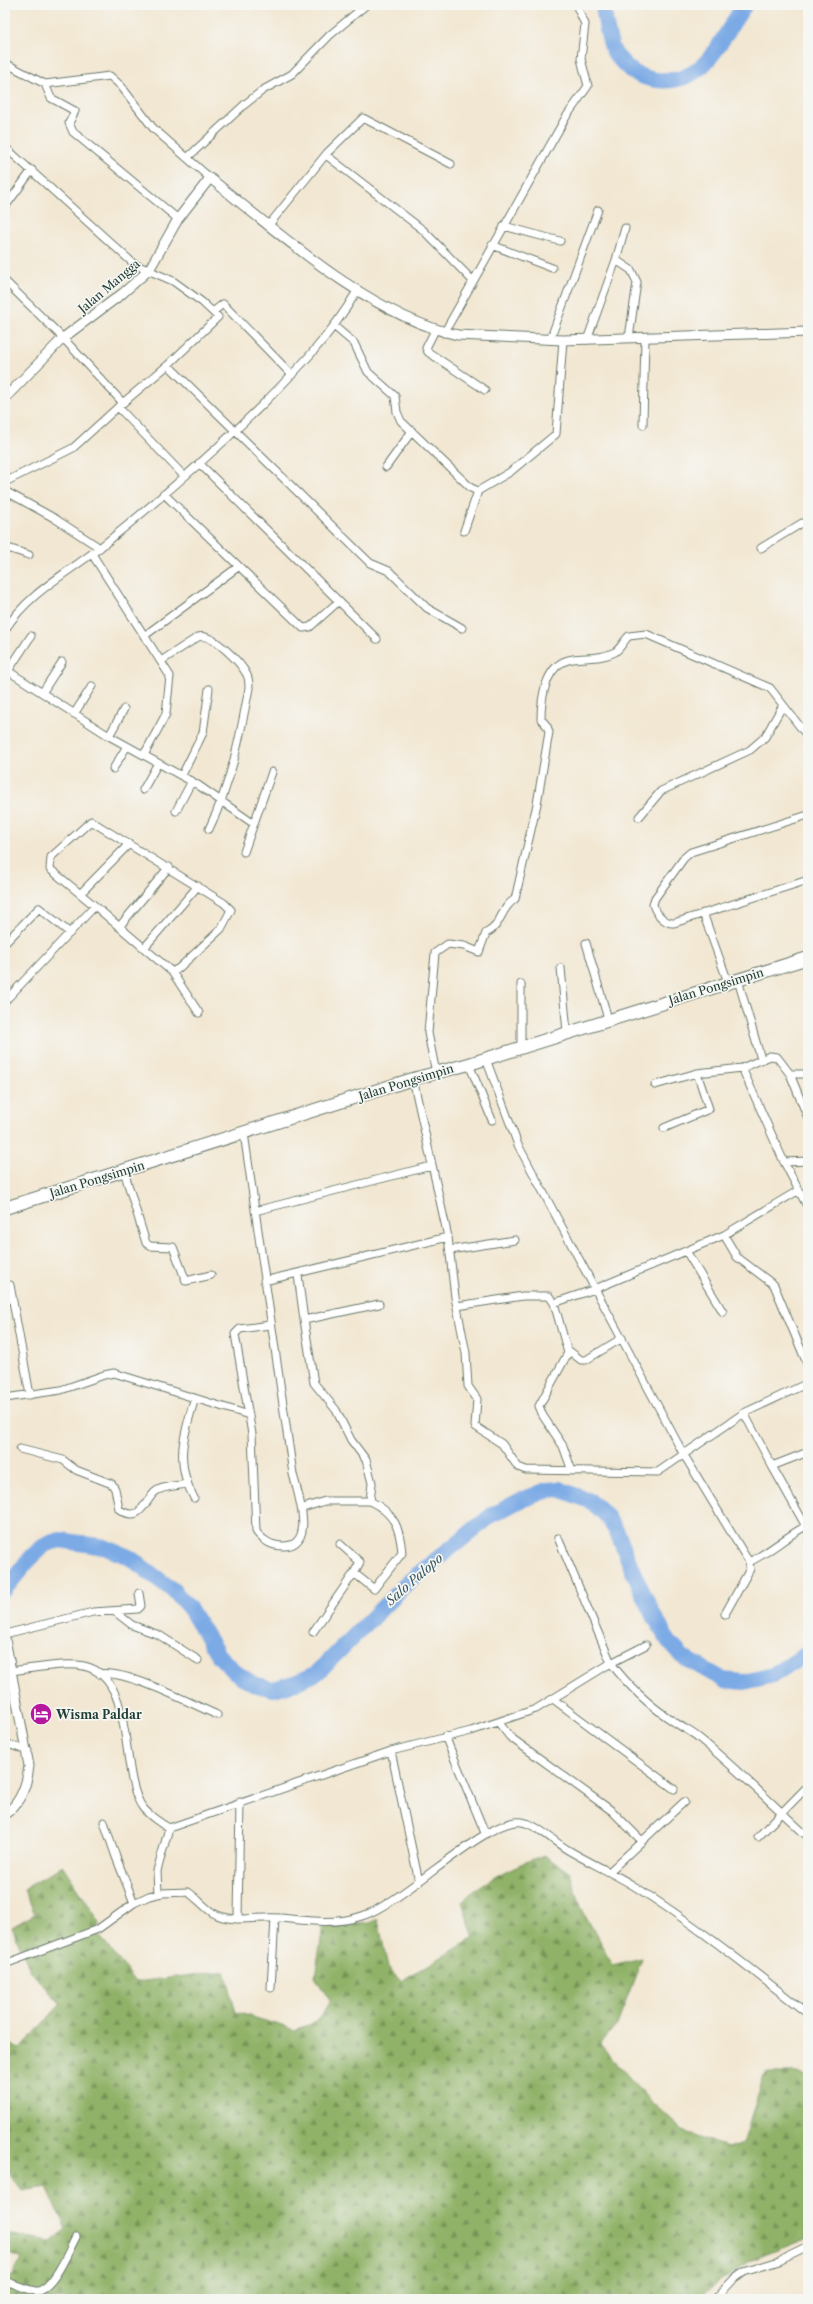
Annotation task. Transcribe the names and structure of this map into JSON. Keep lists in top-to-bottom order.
{
  "streets": {
    "main road": ["Jalan Pongsimpin"],
    "street": ["Jalan Mangga"]
  },
  "water": ["Salo Palopo"],
  "places": {
    "hotel": ["Wisma Paldar"]
  }
}
